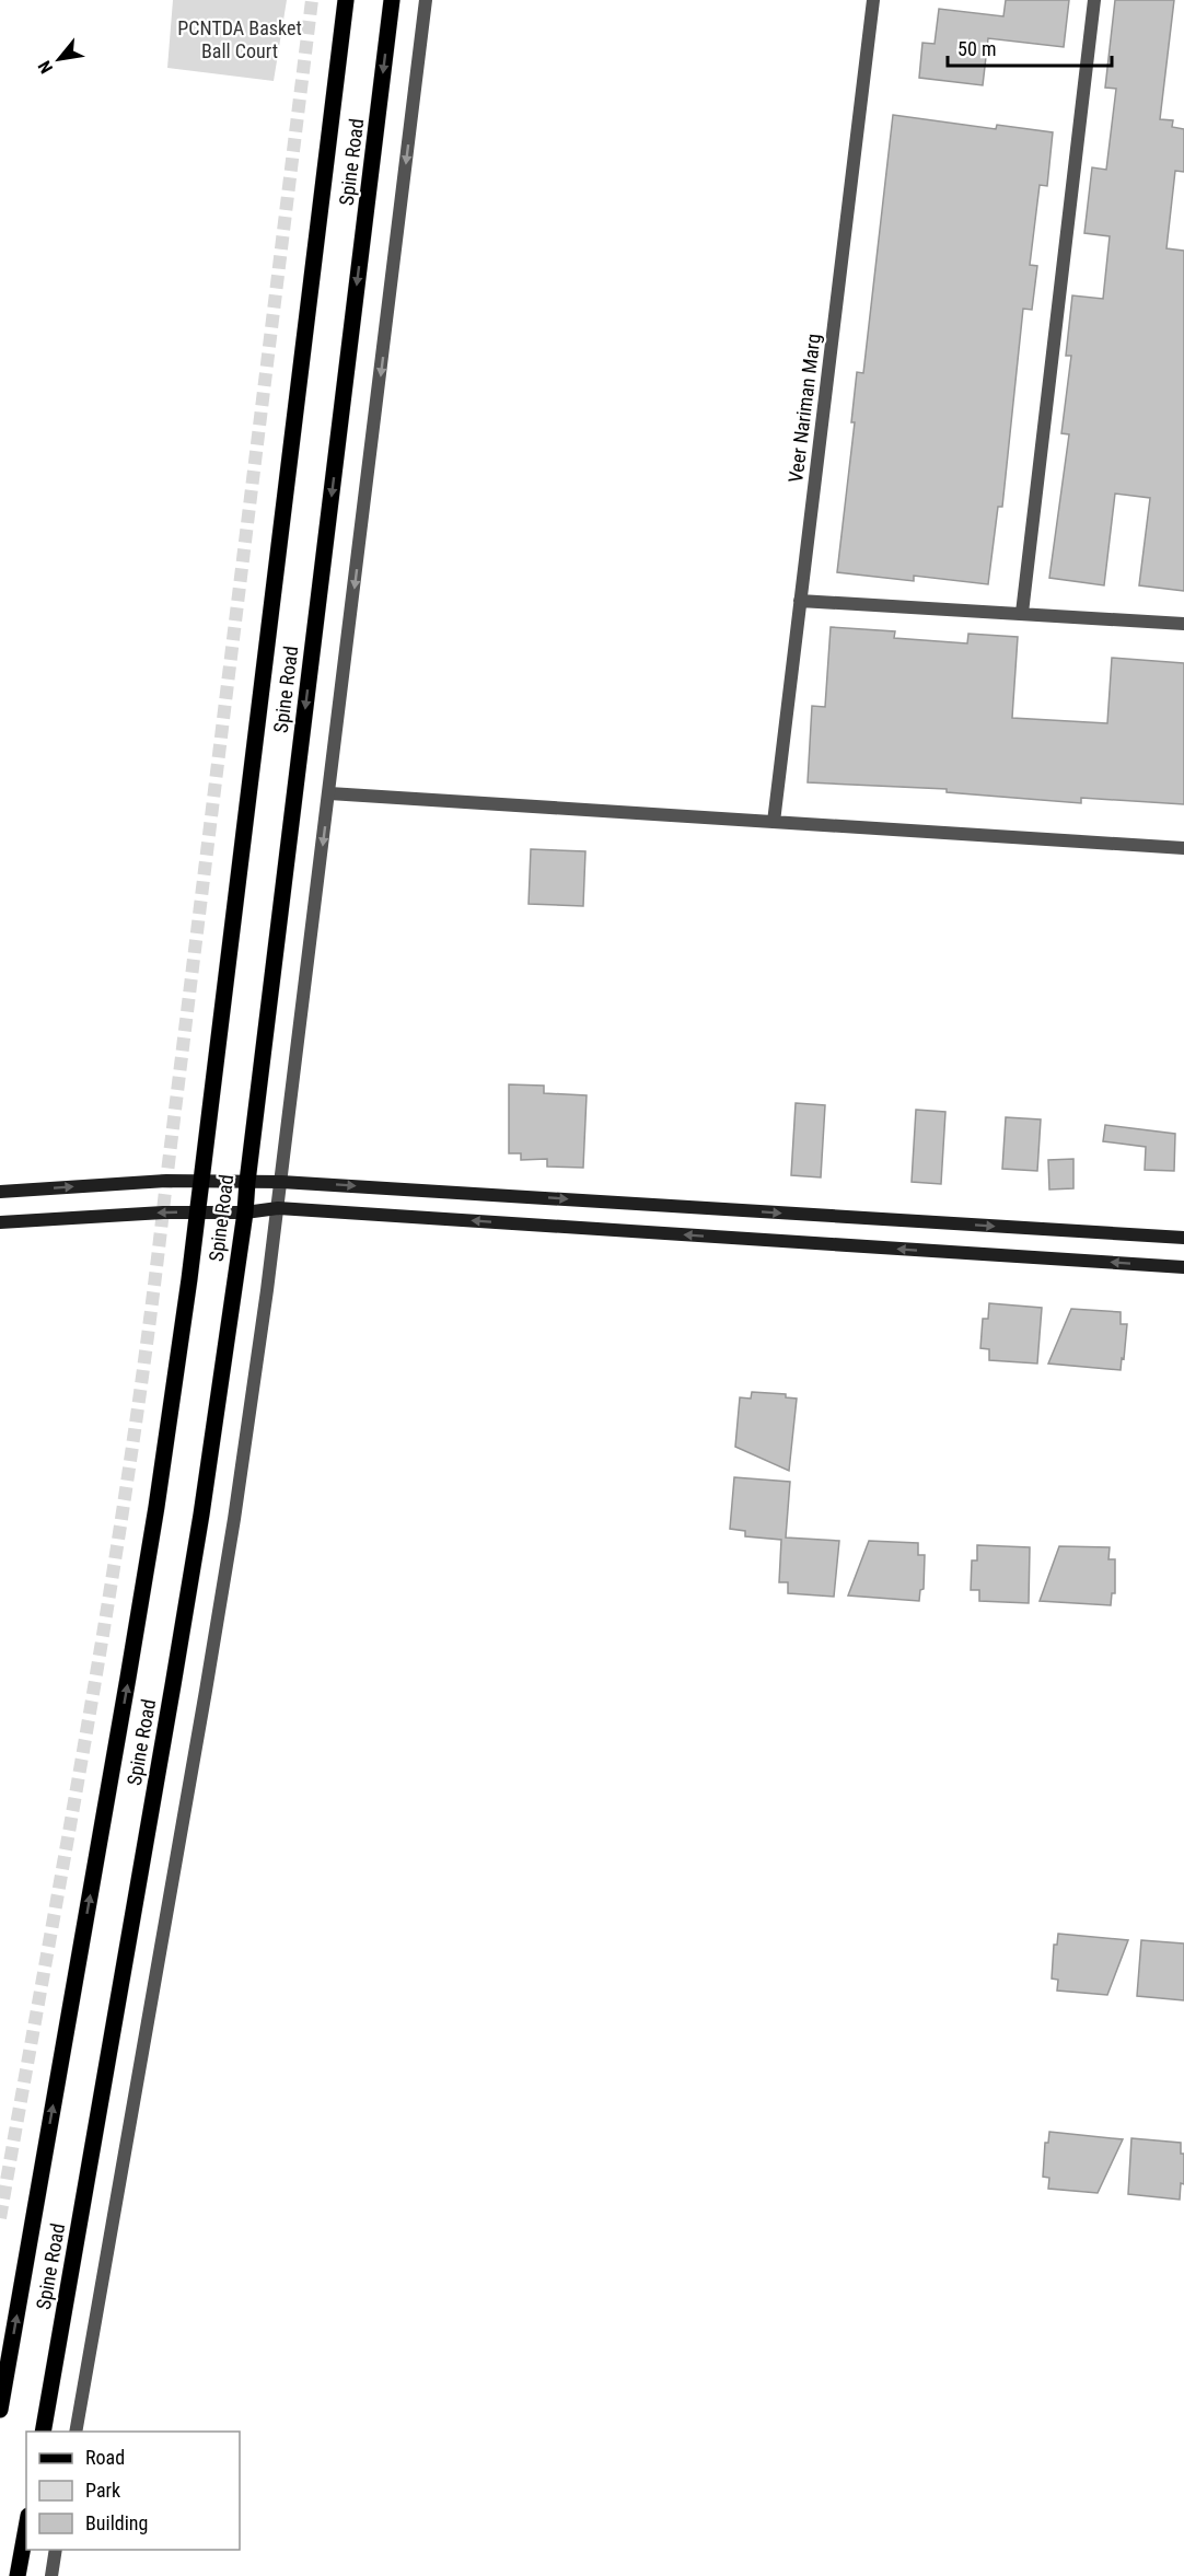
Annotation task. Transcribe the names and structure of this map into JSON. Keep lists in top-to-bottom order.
{
  "streets": {
    "main road": ["Spine Road"],
    "street": ["Veer Nariman Marg"]
  },
  "parks": ["PCNTDA Basket Ball Court"],
  "legend": ["Road", "Park", "Building"],
  "scale_bar": "50 m",
  "north": "bottom left"
}
